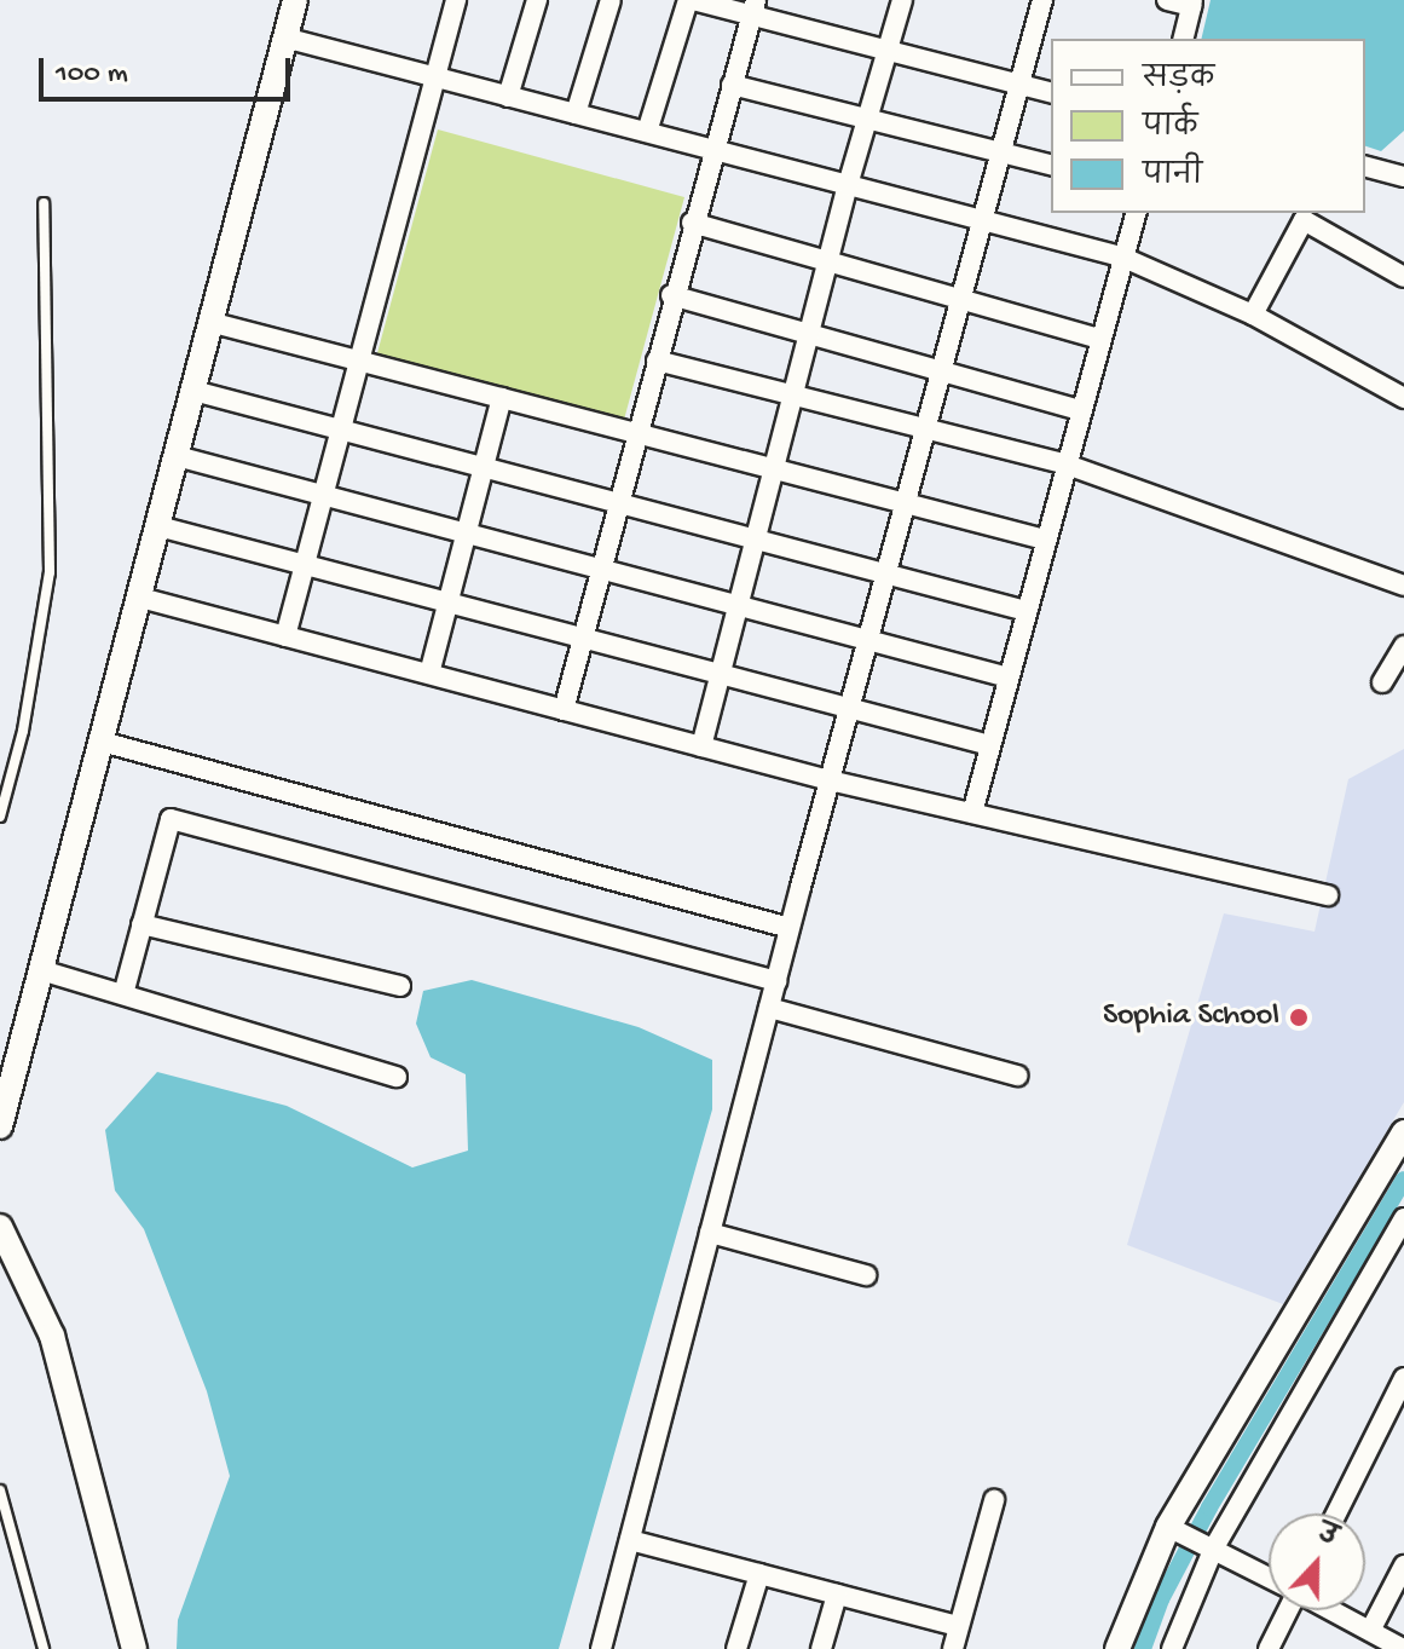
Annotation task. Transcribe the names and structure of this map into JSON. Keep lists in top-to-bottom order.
{
  "places": ["Sophia School"],
  "legend": ["सड़क", "पार्क", "पानी"],
  "scale_bar": "100 m",
  "north": "top"
}
